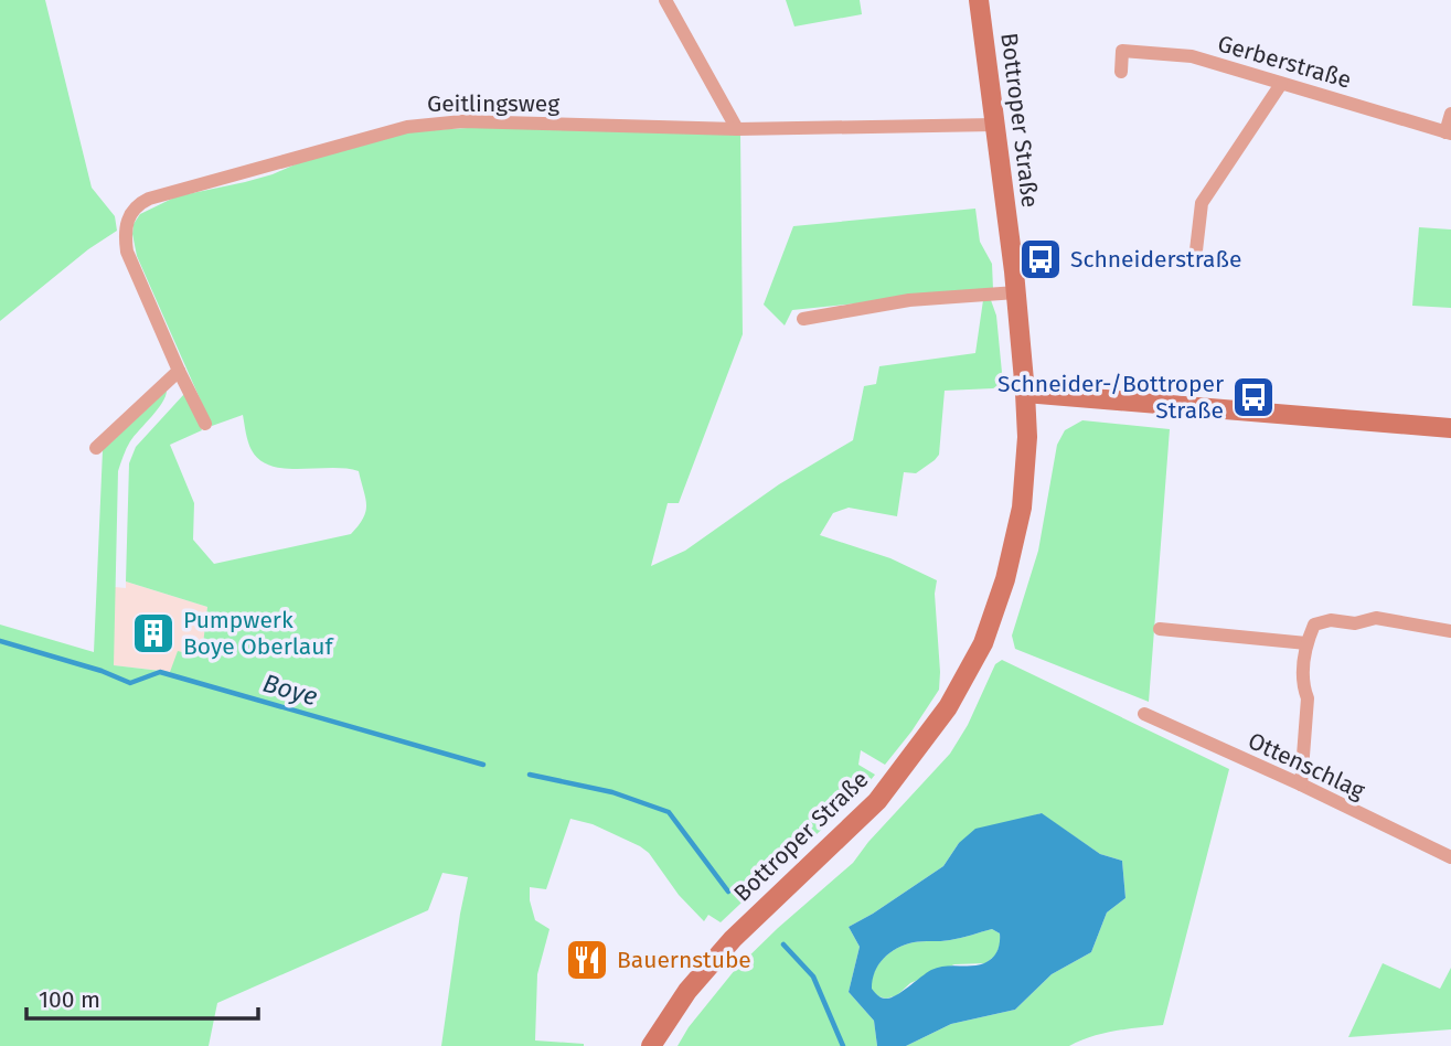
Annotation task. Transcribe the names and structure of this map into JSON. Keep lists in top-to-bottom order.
{
  "streets": {
    "main road": ["Bottroper Straße"],
    "street": ["Gerberstraße", "Geitlingsweg", "Ottenschlag"]
  },
  "crossings": [
    ["Geitlingsweg", "Bottroper Straße"]
  ],
  "water": ["Boye"],
  "places": {
    "bus stop": ["Schneiderstraße", "Schneider-/Bottroper Straße"],
    "building": ["Pumpwerk Boye Oberlauf"],
    "restaurant": ["Bauernstube"]
  },
  "scale_bar": "100 m"
}
